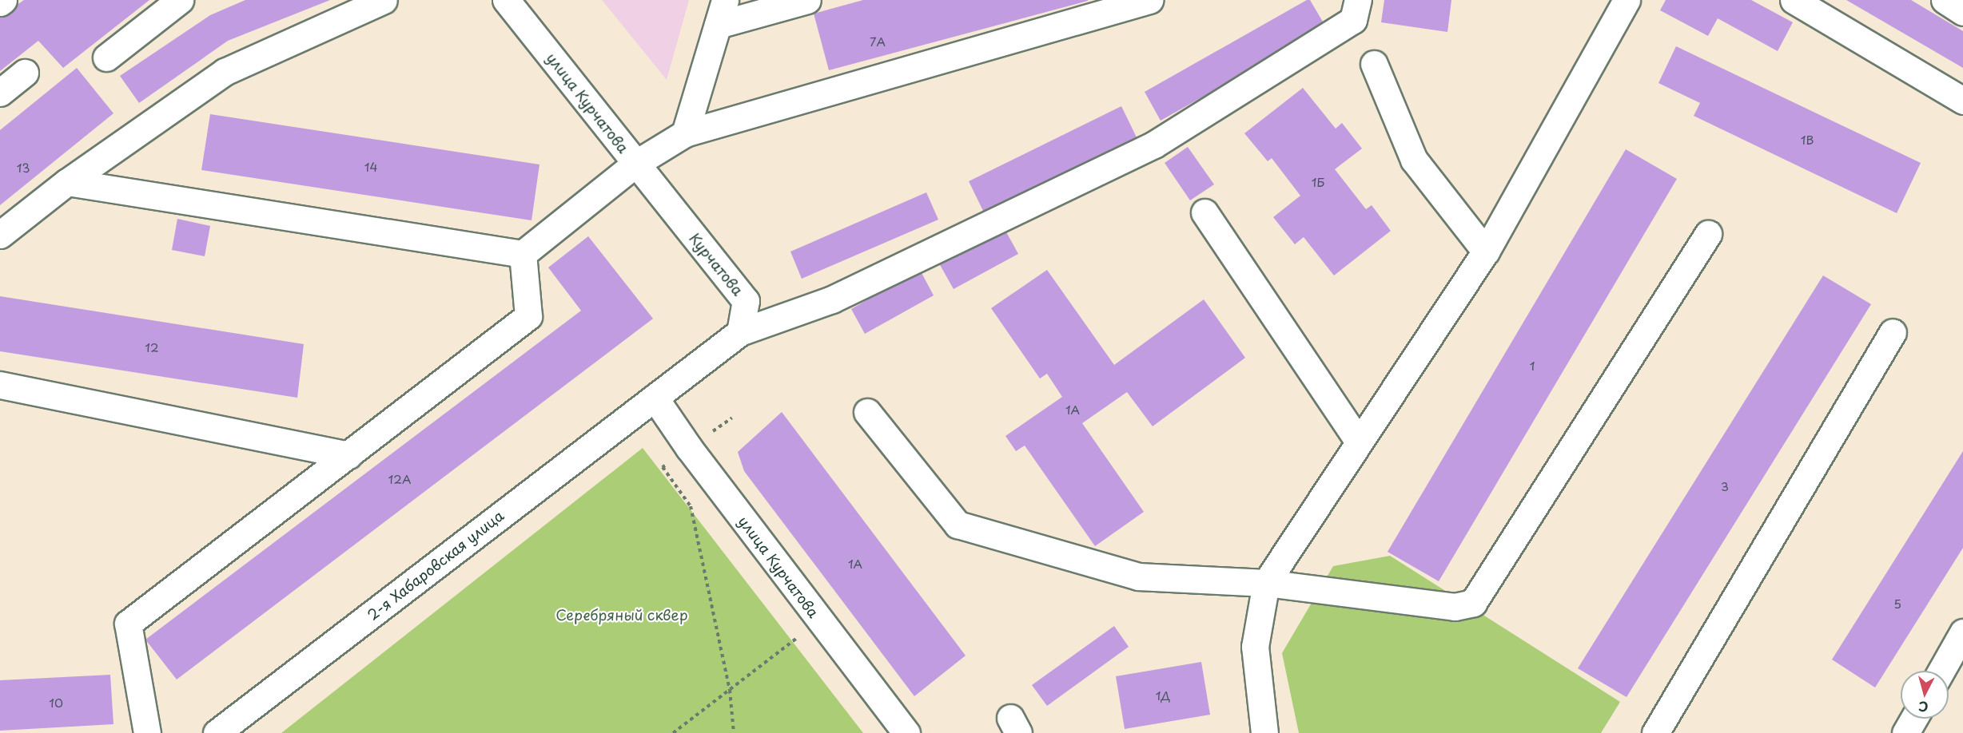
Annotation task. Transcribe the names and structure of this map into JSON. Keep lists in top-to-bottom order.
{
  "streets": {
    "street": ["улица Курчатова", "Курчатова", "2-я Хабаровская улица"]
  },
  "crossings": [
    ["улица Курчатова", "Курчатова"],
    ["улица Курчатова", "2-я Хабаровская улица"]
  ],
  "parks": ["Серебряный сквер"],
  "house_numbers": [
    "7А",
    "1В",
    "14",
    "13",
    "1Б",
    "12",
    "1",
    "1А",
    "12А",
    "3",
    "1А",
    "5",
    "1Д",
    "10"
  ],
  "north": "bottom"
}
